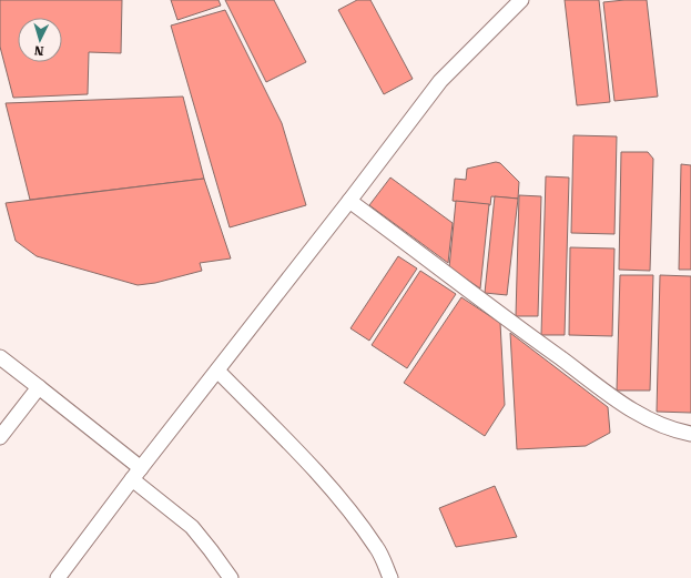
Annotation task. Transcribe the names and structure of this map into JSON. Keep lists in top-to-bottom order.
{
  "north": "bottom"
}
